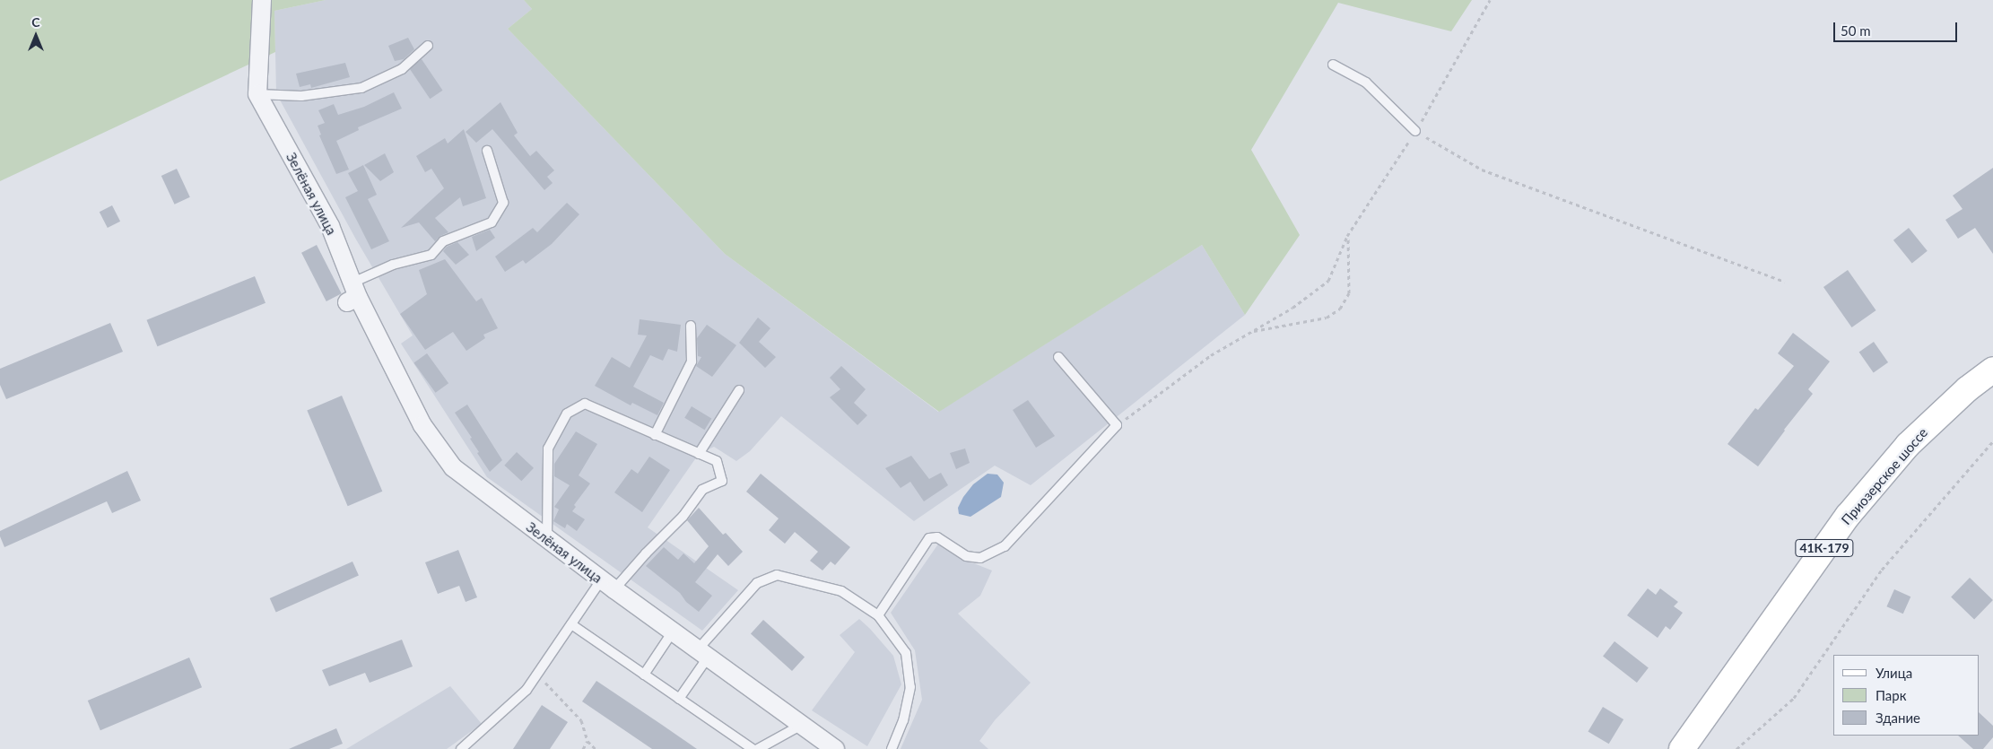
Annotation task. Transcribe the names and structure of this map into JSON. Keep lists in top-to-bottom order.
{
  "streets": {
    "main road": ["Приозерское шоссе", "41К-179"],
    "street": ["Зелёная улица"]
  },
  "legend": ["Улица", "Парк", "Здание"],
  "scale_bar": "50 m",
  "north": "top"
}
